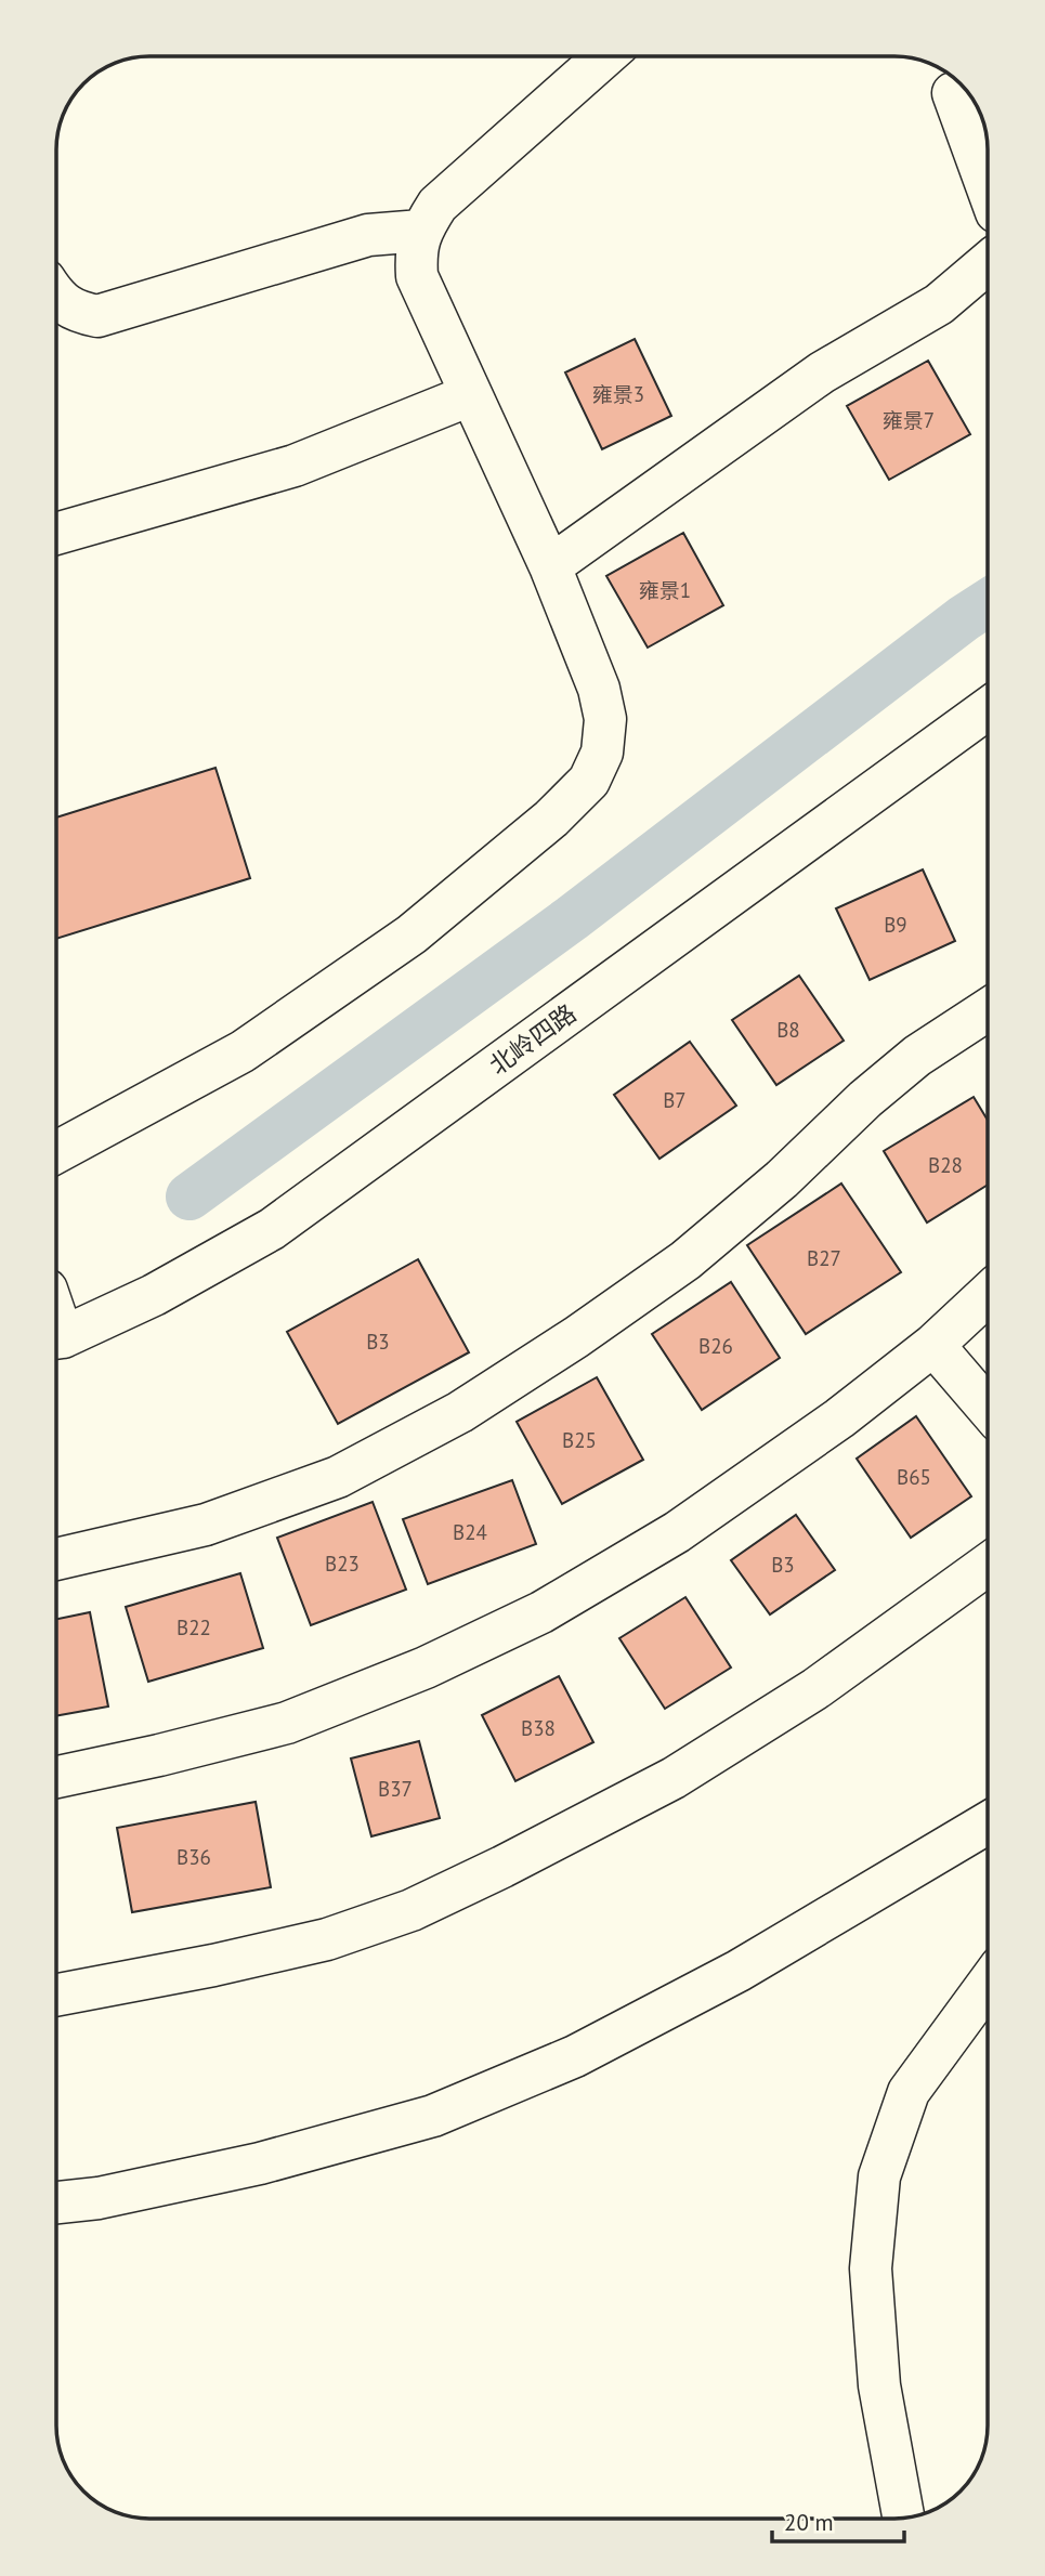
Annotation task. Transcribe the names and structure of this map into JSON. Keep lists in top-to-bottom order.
{
  "streets": {
    "street": ["北岭四路"]
  },
  "house_numbers": [
    "雍景3",
    "雍景7",
    "雍景1",
    "B9",
    "B8",
    "B7",
    "B28",
    "B27",
    "B3",
    "B26",
    "B25",
    "B65",
    "B24",
    "B23",
    "B3",
    "B22",
    "B38",
    "B37",
    "B36"
  ],
  "scale_bar": "20 m"
}
